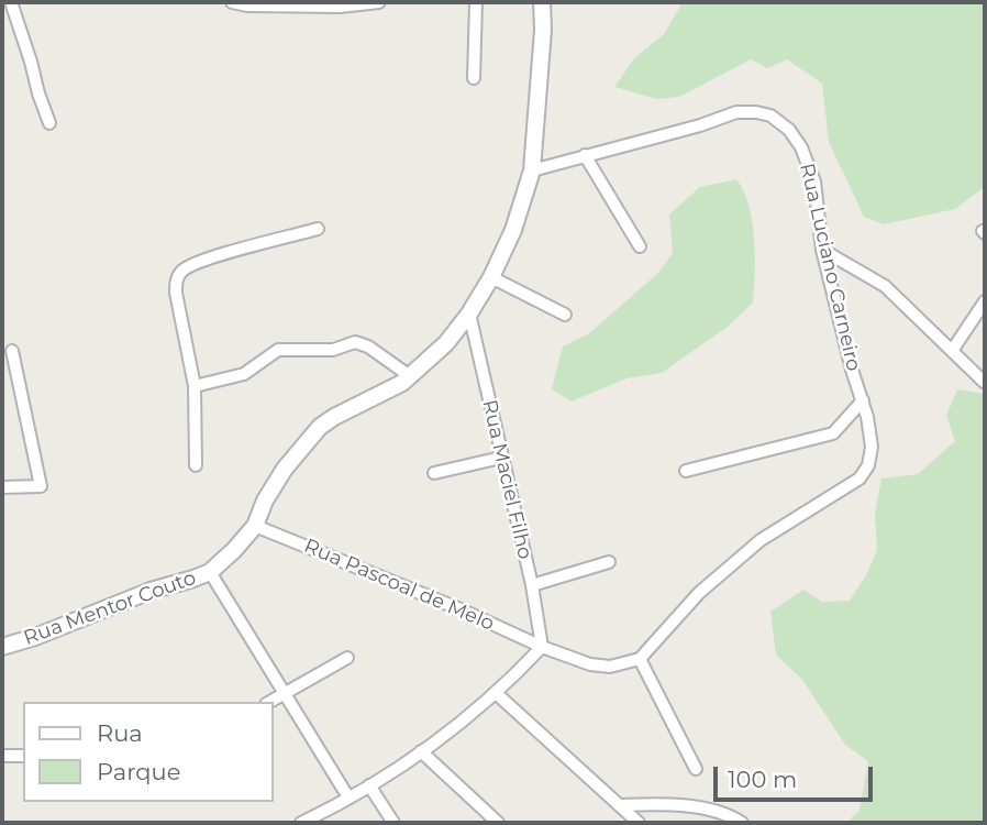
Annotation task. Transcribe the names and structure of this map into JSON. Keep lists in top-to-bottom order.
{
  "streets": {
    "street": [
      "Rua Luciano Carneiro",
      "Rua Maciel Filho",
      "Rua Pascoal de Melo",
      "Rua Mentor Couto"
    ]
  },
  "crossings": [
    ["Rua Luciano Carneiro", "Rua Pascoal de Melo"],
    ["Rua Luciano Carneiro", "Rua Mentor Couto"],
    ["Rua Maciel Filho", "Rua Pascoal de Melo"],
    ["Rua Maciel Filho", "Rua Mentor Couto"],
    ["Rua Pascoal de Melo", "Rua Mentor Couto"]
  ],
  "legend": ["Rua", "Parque"],
  "scale_bar": "100 m"
}
